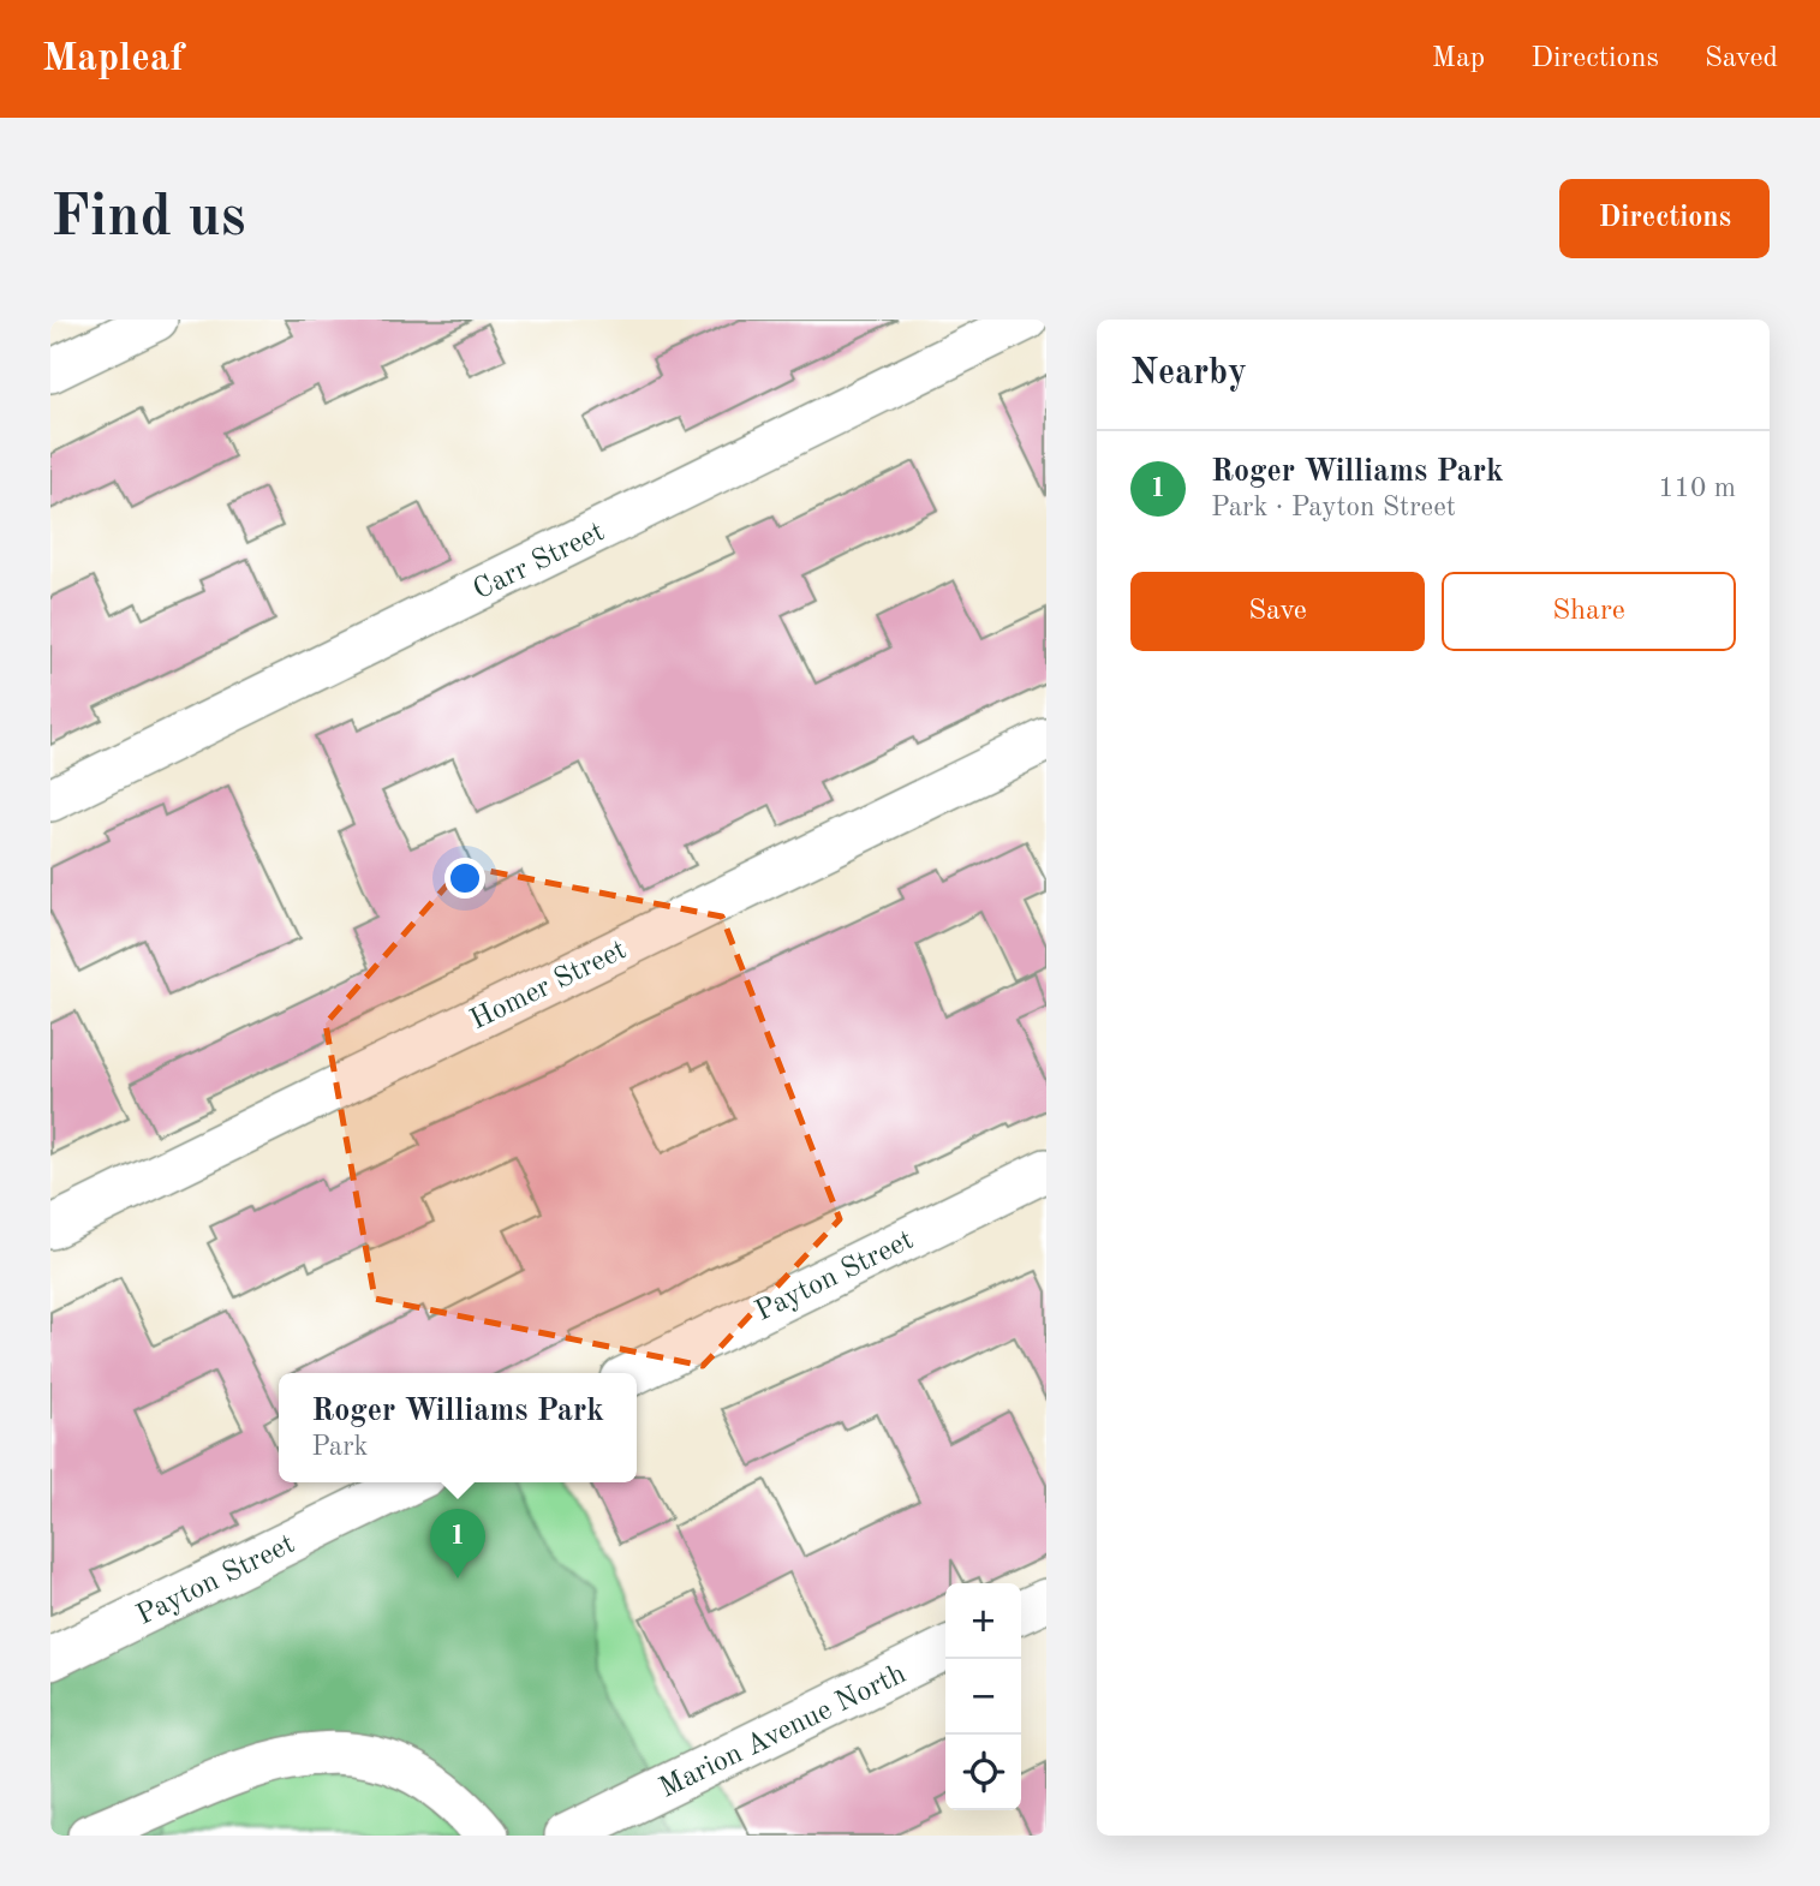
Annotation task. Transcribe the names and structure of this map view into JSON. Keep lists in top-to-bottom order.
{
  "streets": {
    "street": [
      "Carr Street",
      "Homer Street",
      "Payton Street",
      "Marion Avenue North"
    ]
  },
  "page": {
    "header": "Mapleaf",
    "nav": ["Map", "Directions", "Saved"],
    "buttons": [
      "Directions",
      ["Save", "Share"]
    ],
    "title": "Find us",
    "heading": "Nearby",
    "list": [
      {
        "mark": "1",
        "name": "Roger Williams Park",
        "note": "Park · Payton Street",
        "value": "110 m"
      }
    ],
    "popup": ["Roger Williams Park", "Park"],
    "pins": "1",
    "map_buttons": ["+", "−"]
  }
}
